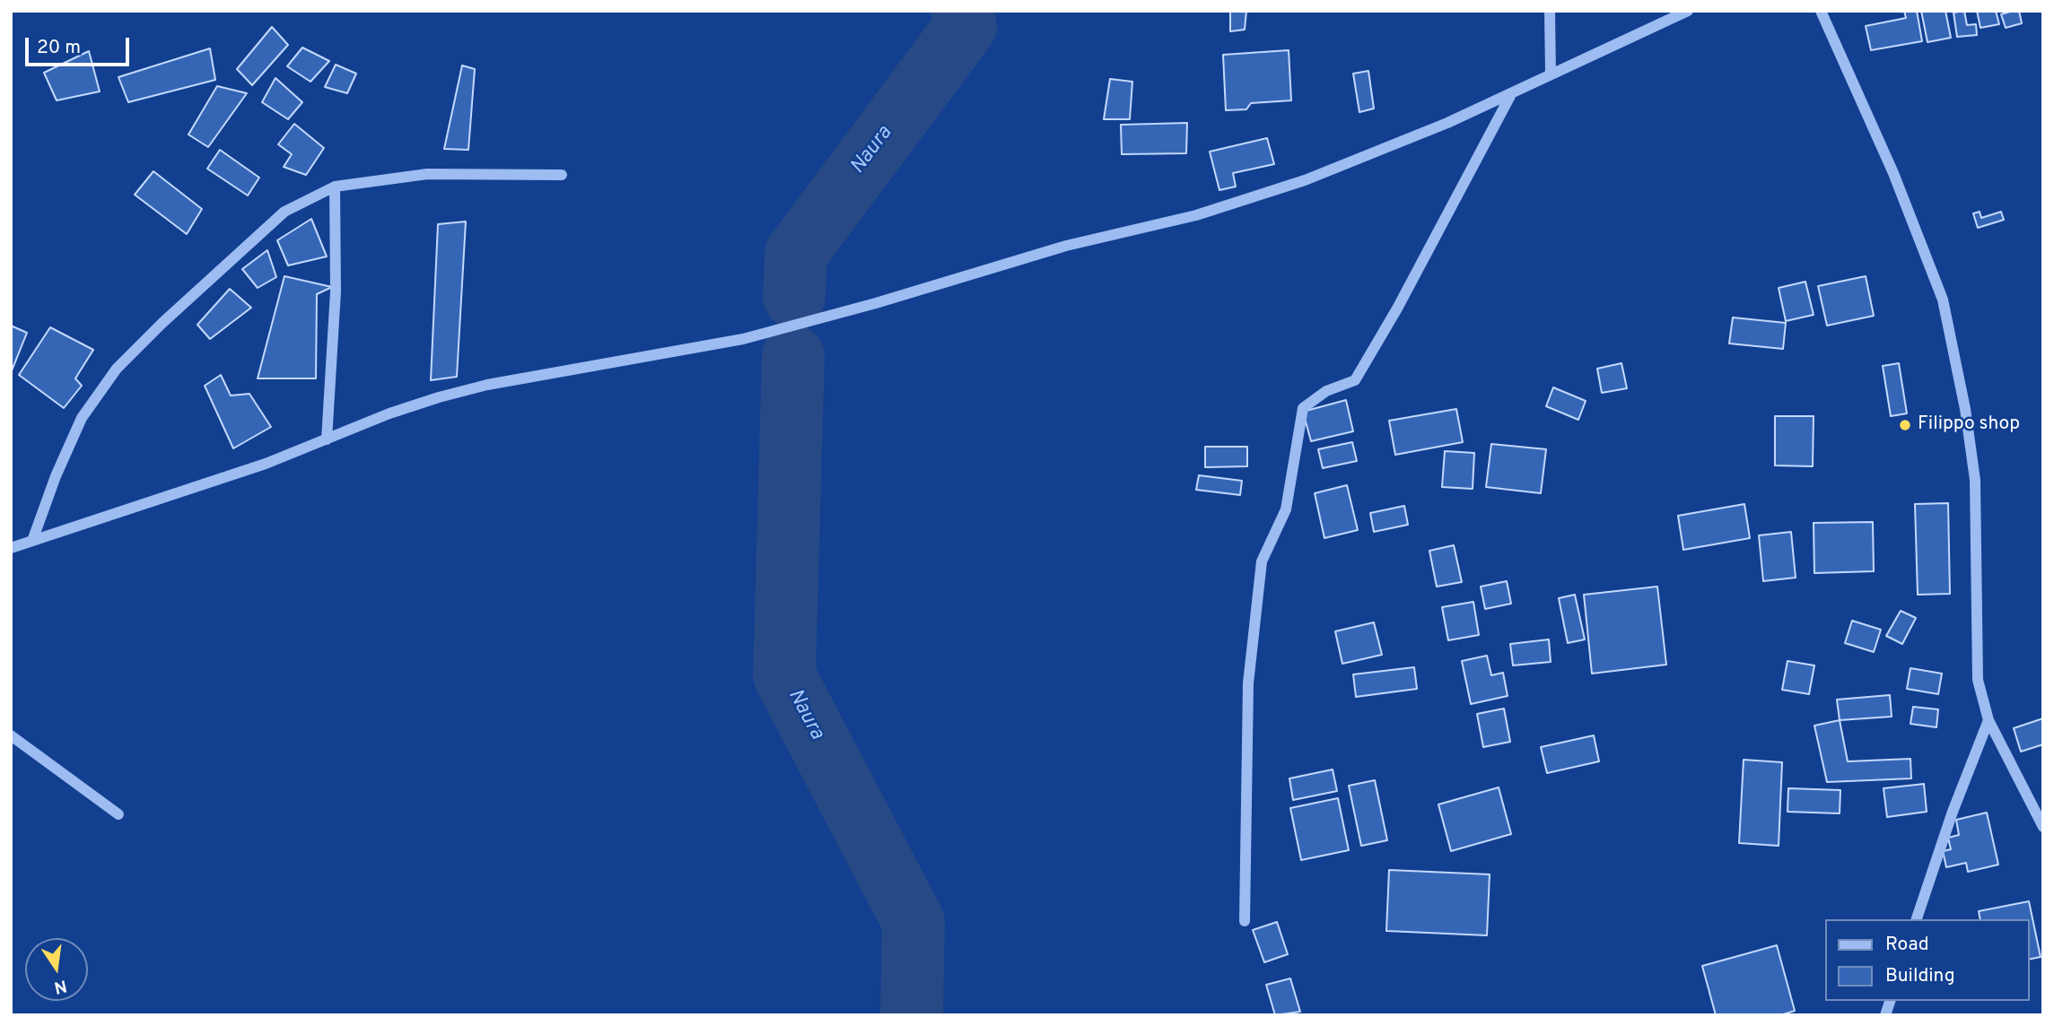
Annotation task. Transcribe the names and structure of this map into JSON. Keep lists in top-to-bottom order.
{
  "water": ["Naura"],
  "places": ["Filippo shop"],
  "legend": ["Road", "Building"],
  "scale_bar": "20 m",
  "north": "bottom"
}
